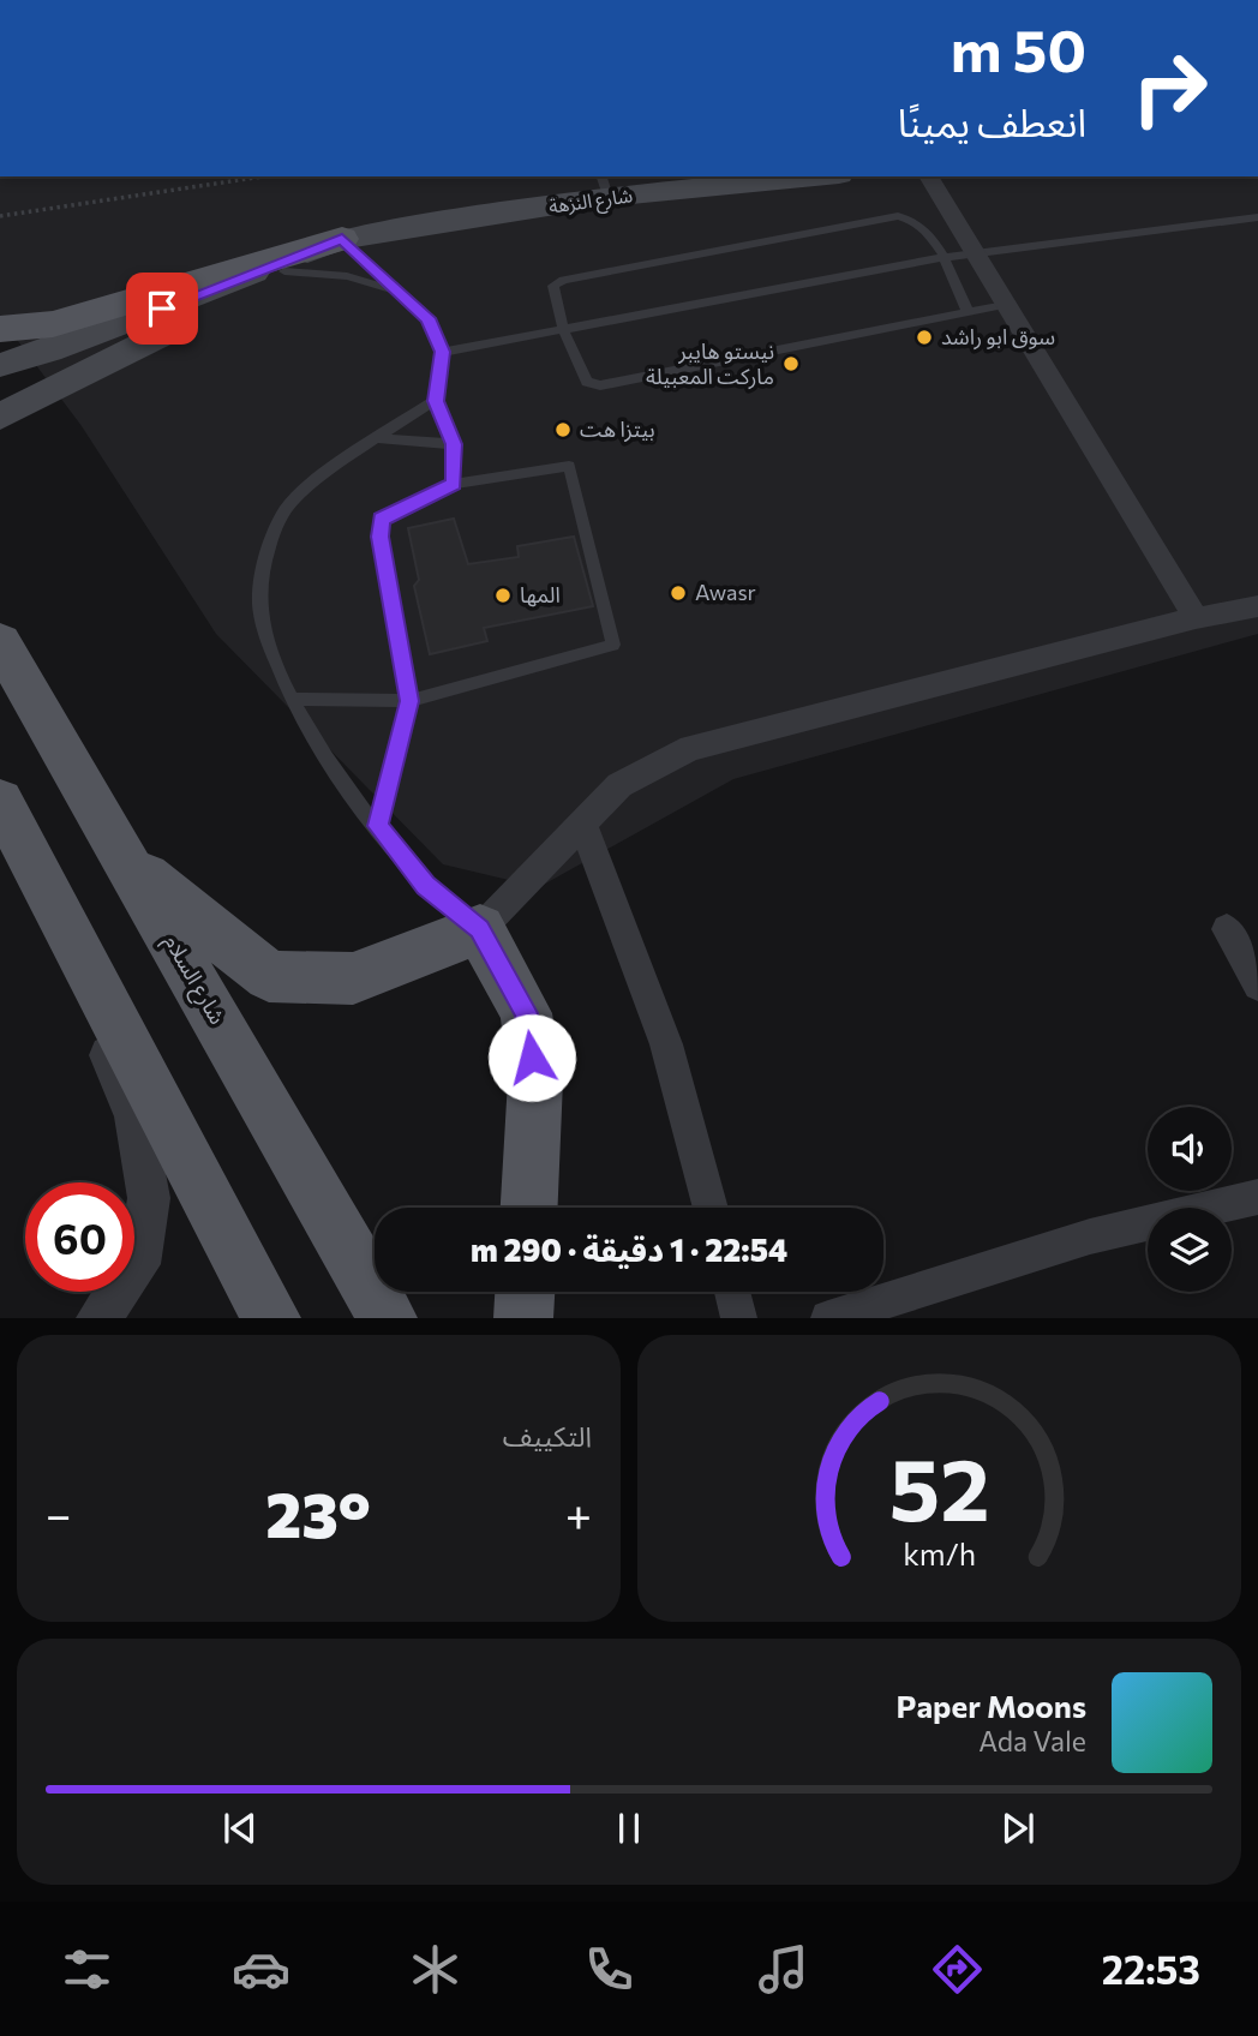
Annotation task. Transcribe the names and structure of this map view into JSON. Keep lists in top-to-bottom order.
{
  "streets": {
    "main road": ["شارع النزهة", "شارع السلام"]
  },
  "places": [
    "سوق ابو راشد",
    "نيستو هايبر ماركت المعبيلة",
    "بيتزا هت",
    "Awasr",
    "المها"
  ],
  "page": {
    "turn": ["50 m", "انعطف يمينًا"],
    "limit": "60",
    "trip": "22:54 · 1 دقيقة · 290 m",
    "tile": "التكييف",
    "heat": ["−", "23°", "+"],
    "song": ["Paper Moons", "Ada Vale"],
    "tabs": "22:53",
    "gauge": ["52", "km/h"]
  }
}
